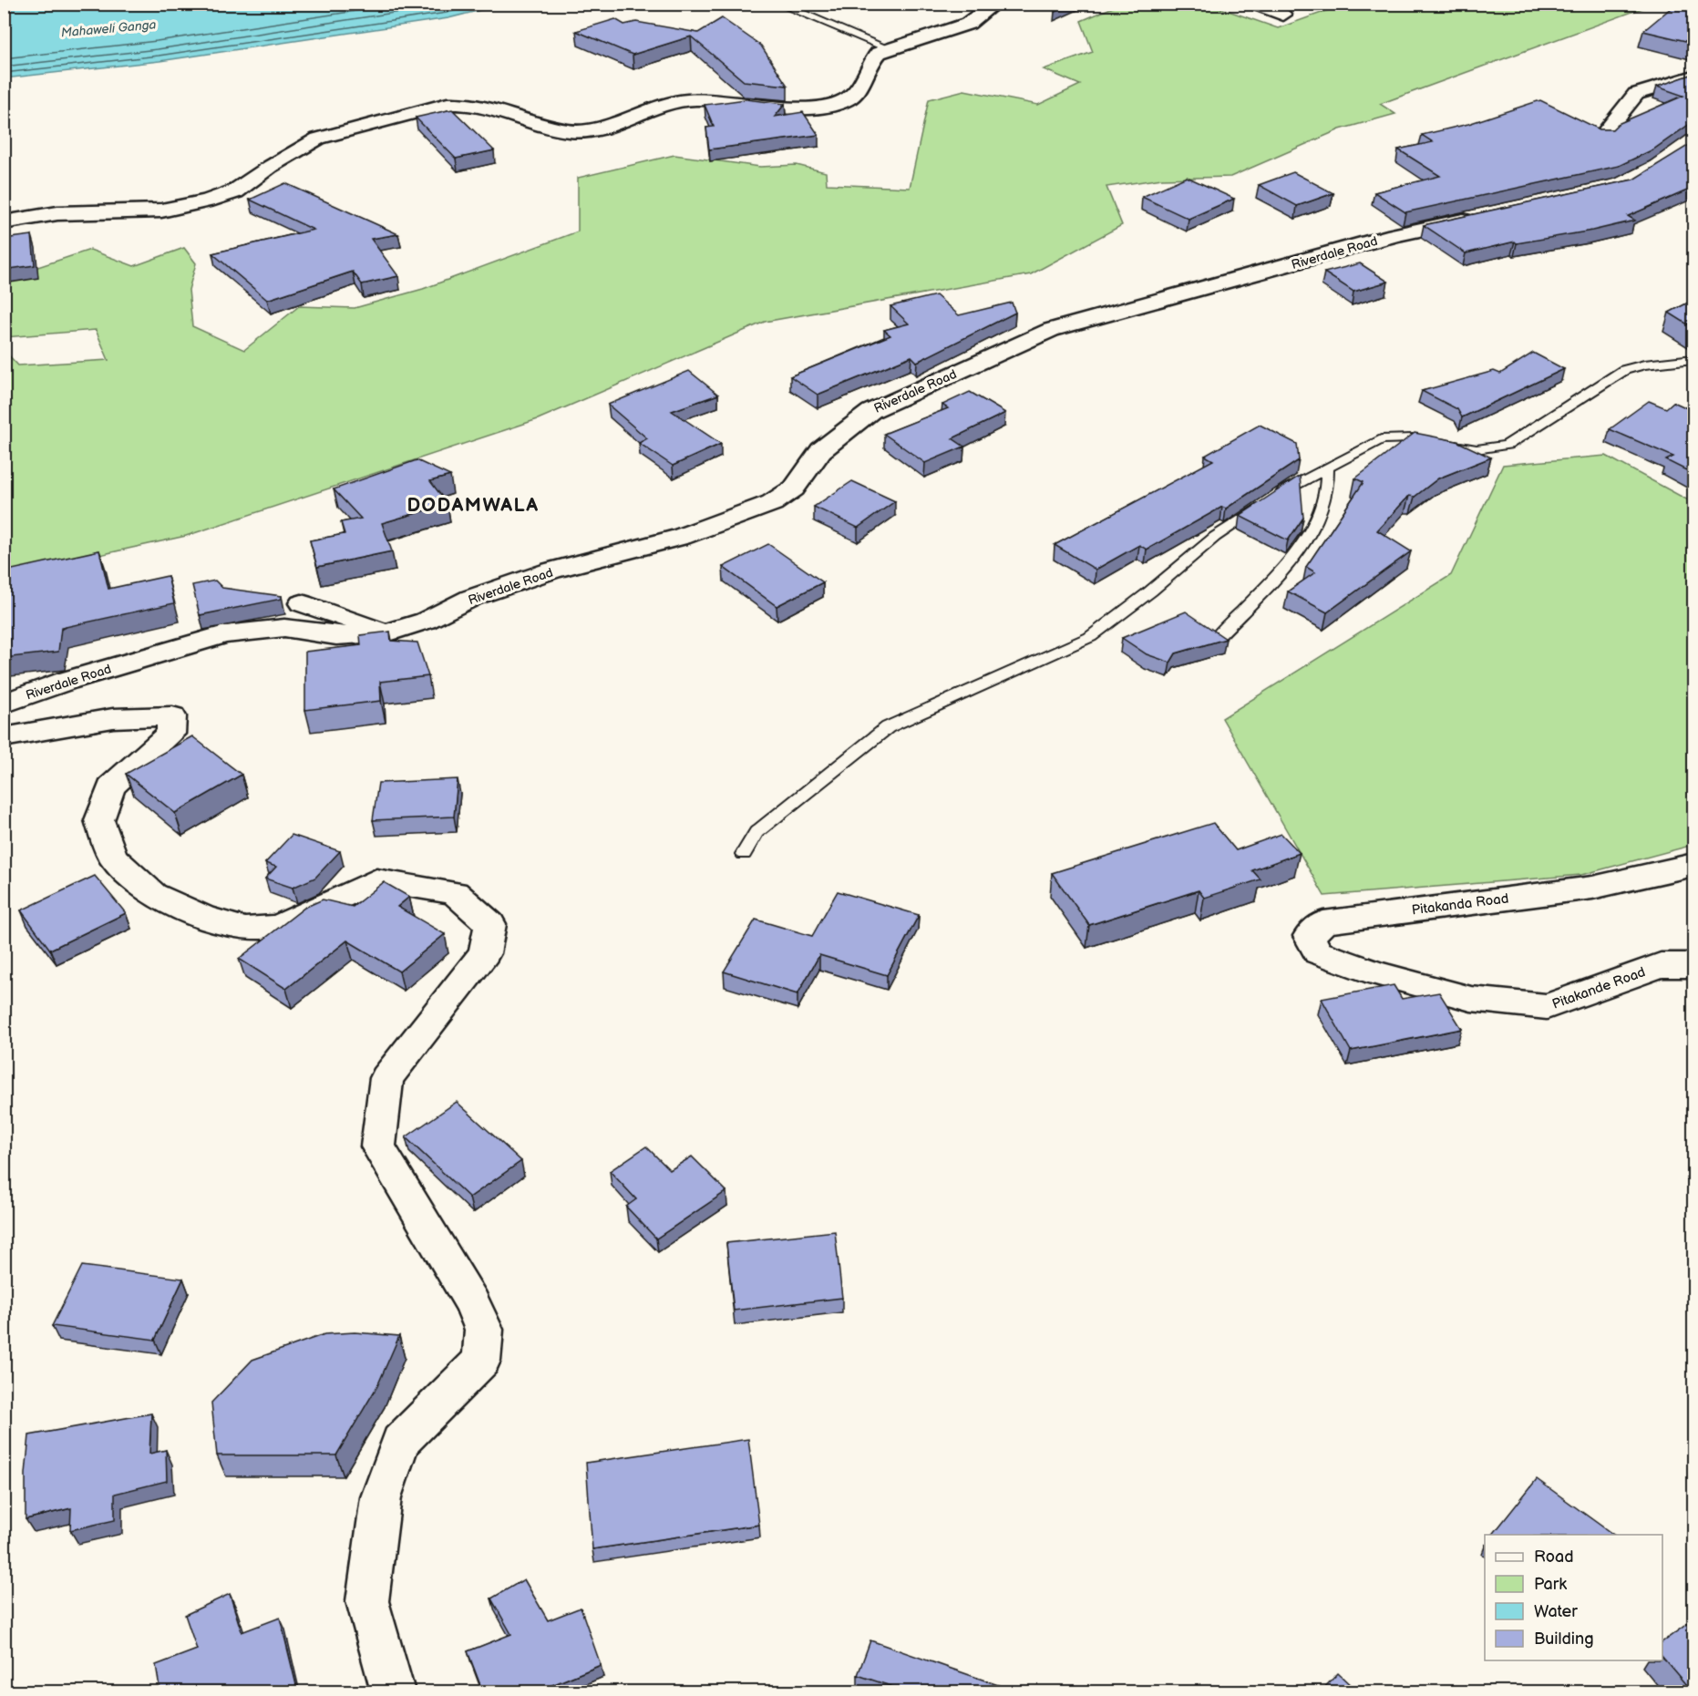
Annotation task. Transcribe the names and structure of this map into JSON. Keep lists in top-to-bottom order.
{
  "streets": {
    "street": ["Riverdale Road", "Pitakanda Road", "Pitakande Road"]
  },
  "crossings": [
    ["Pitakanda Road", "Pitakande Road"]
  ],
  "districts": ["DODAMWALA"],
  "water": ["Mahaweli Ganga"],
  "legend": [
    "Road",
    "Park",
    "Water",
    "Building"
  ]
}
